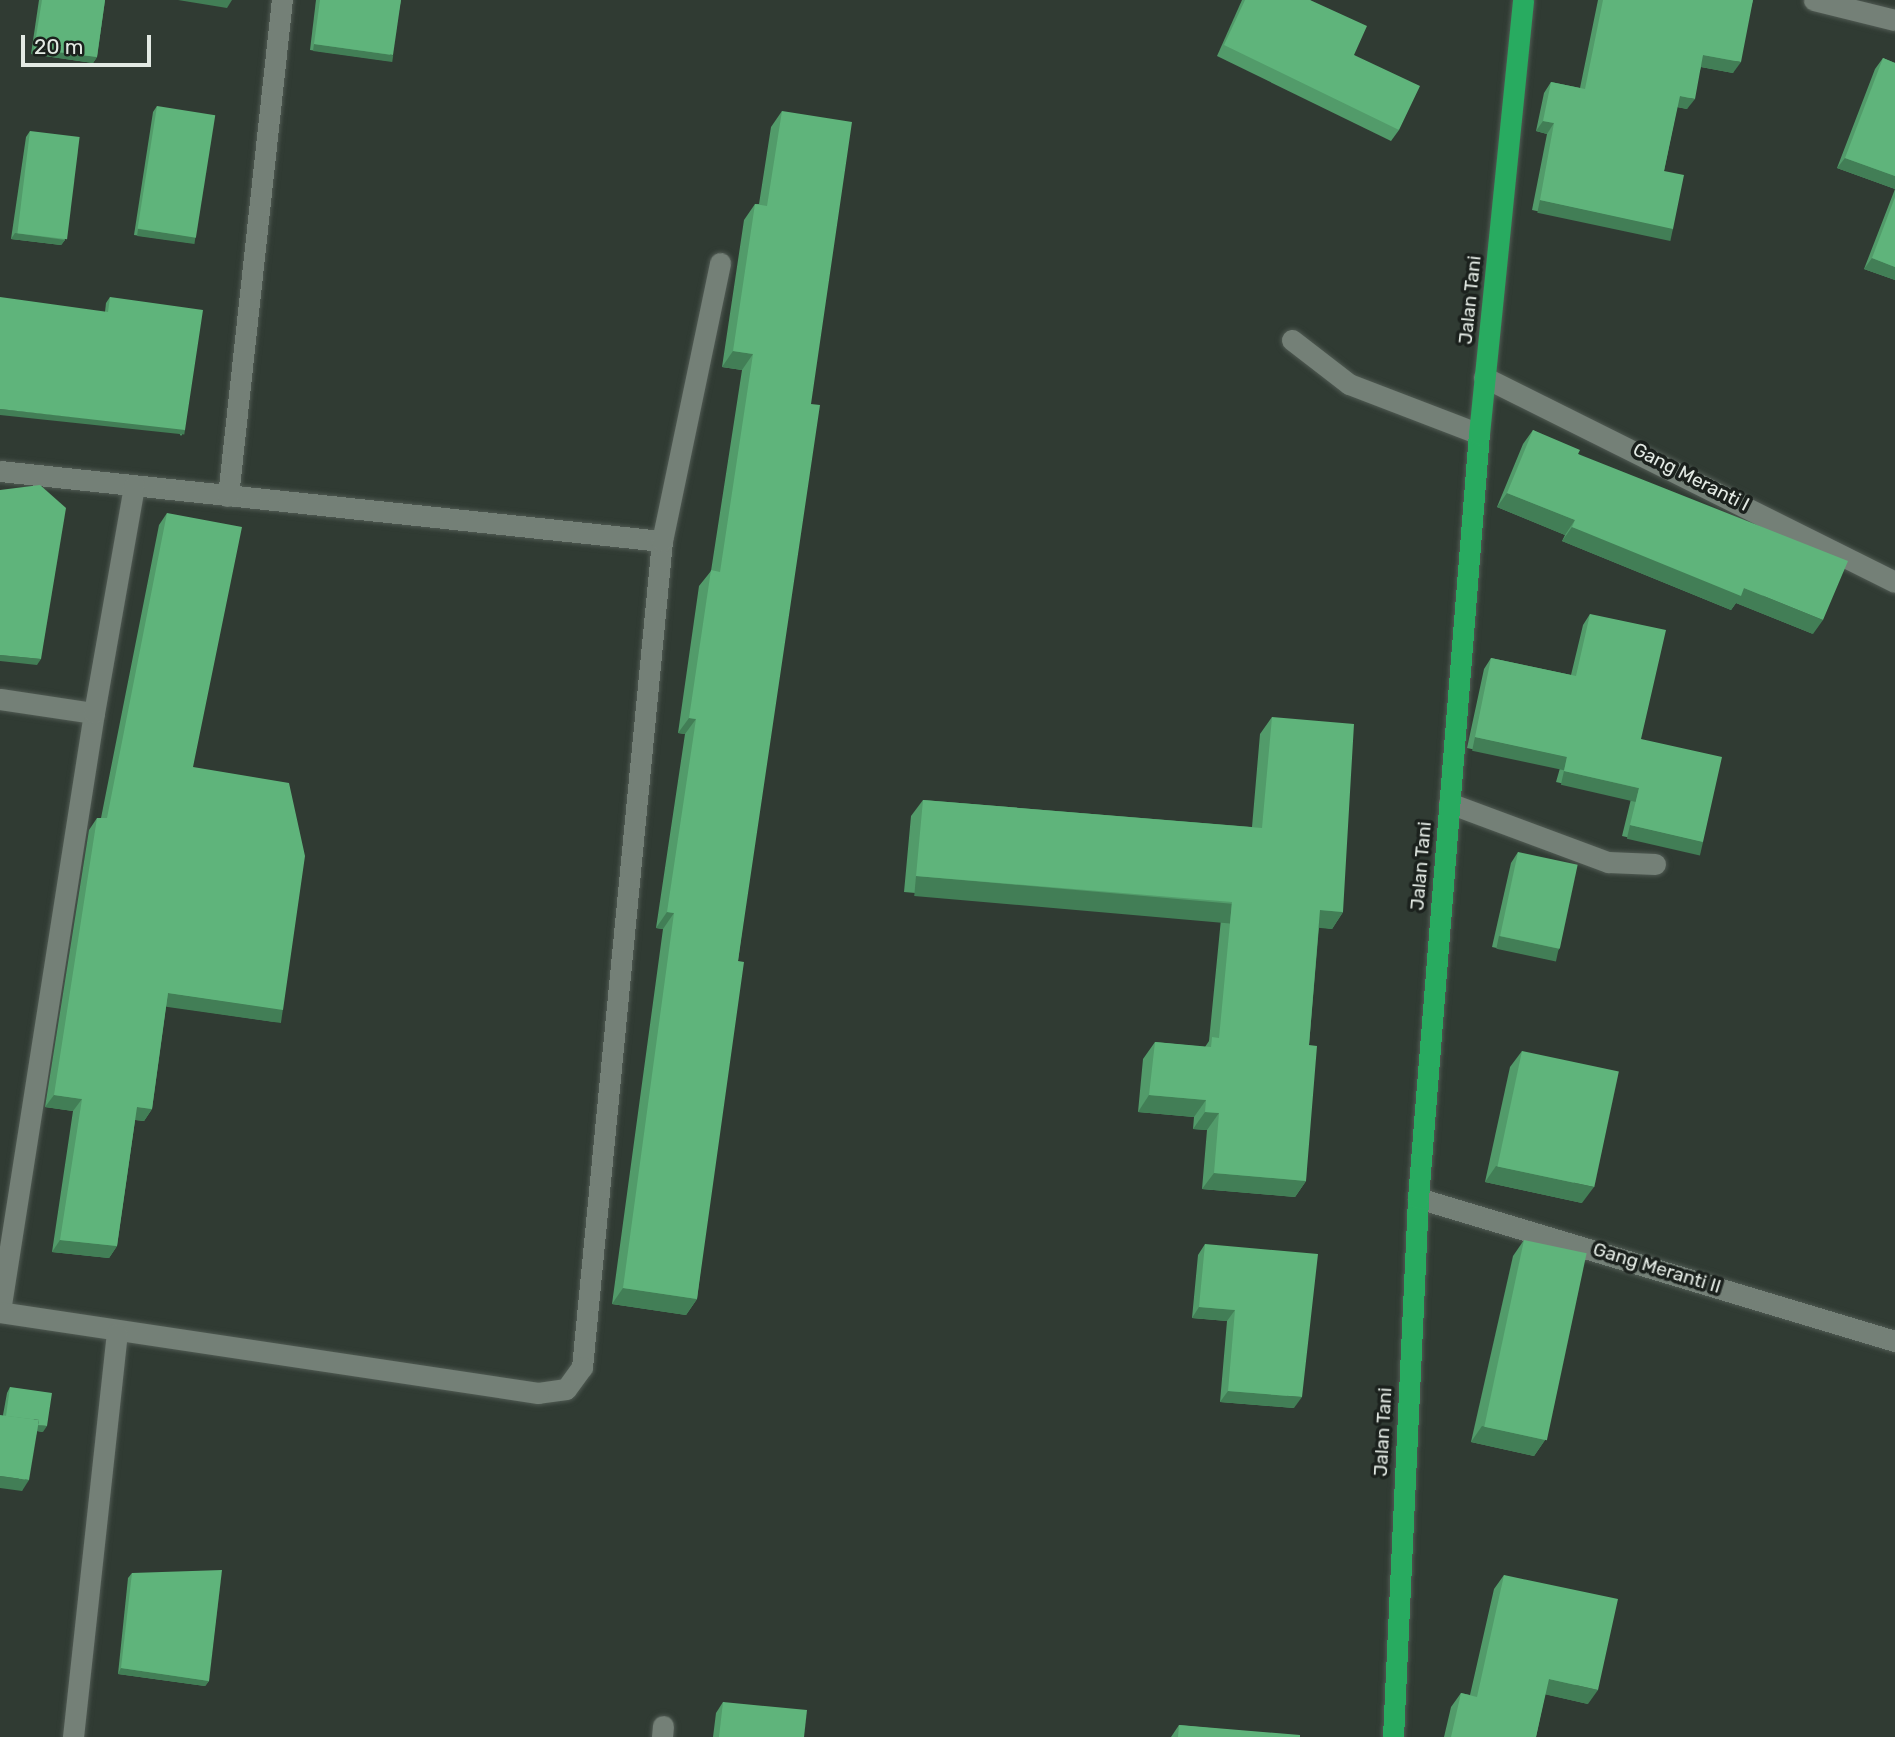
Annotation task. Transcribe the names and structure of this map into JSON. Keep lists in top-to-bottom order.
{
  "streets": {
    "highway": ["Jalan Tani"],
    "street": ["Gang Meranti I", "Gang Meranti II"]
  },
  "crossings": [
    ["Jalan Tani", "Gang Meranti I"],
    ["Jalan Tani", "Gang Meranti II"]
  ],
  "scale_bar": "20 m"
}
